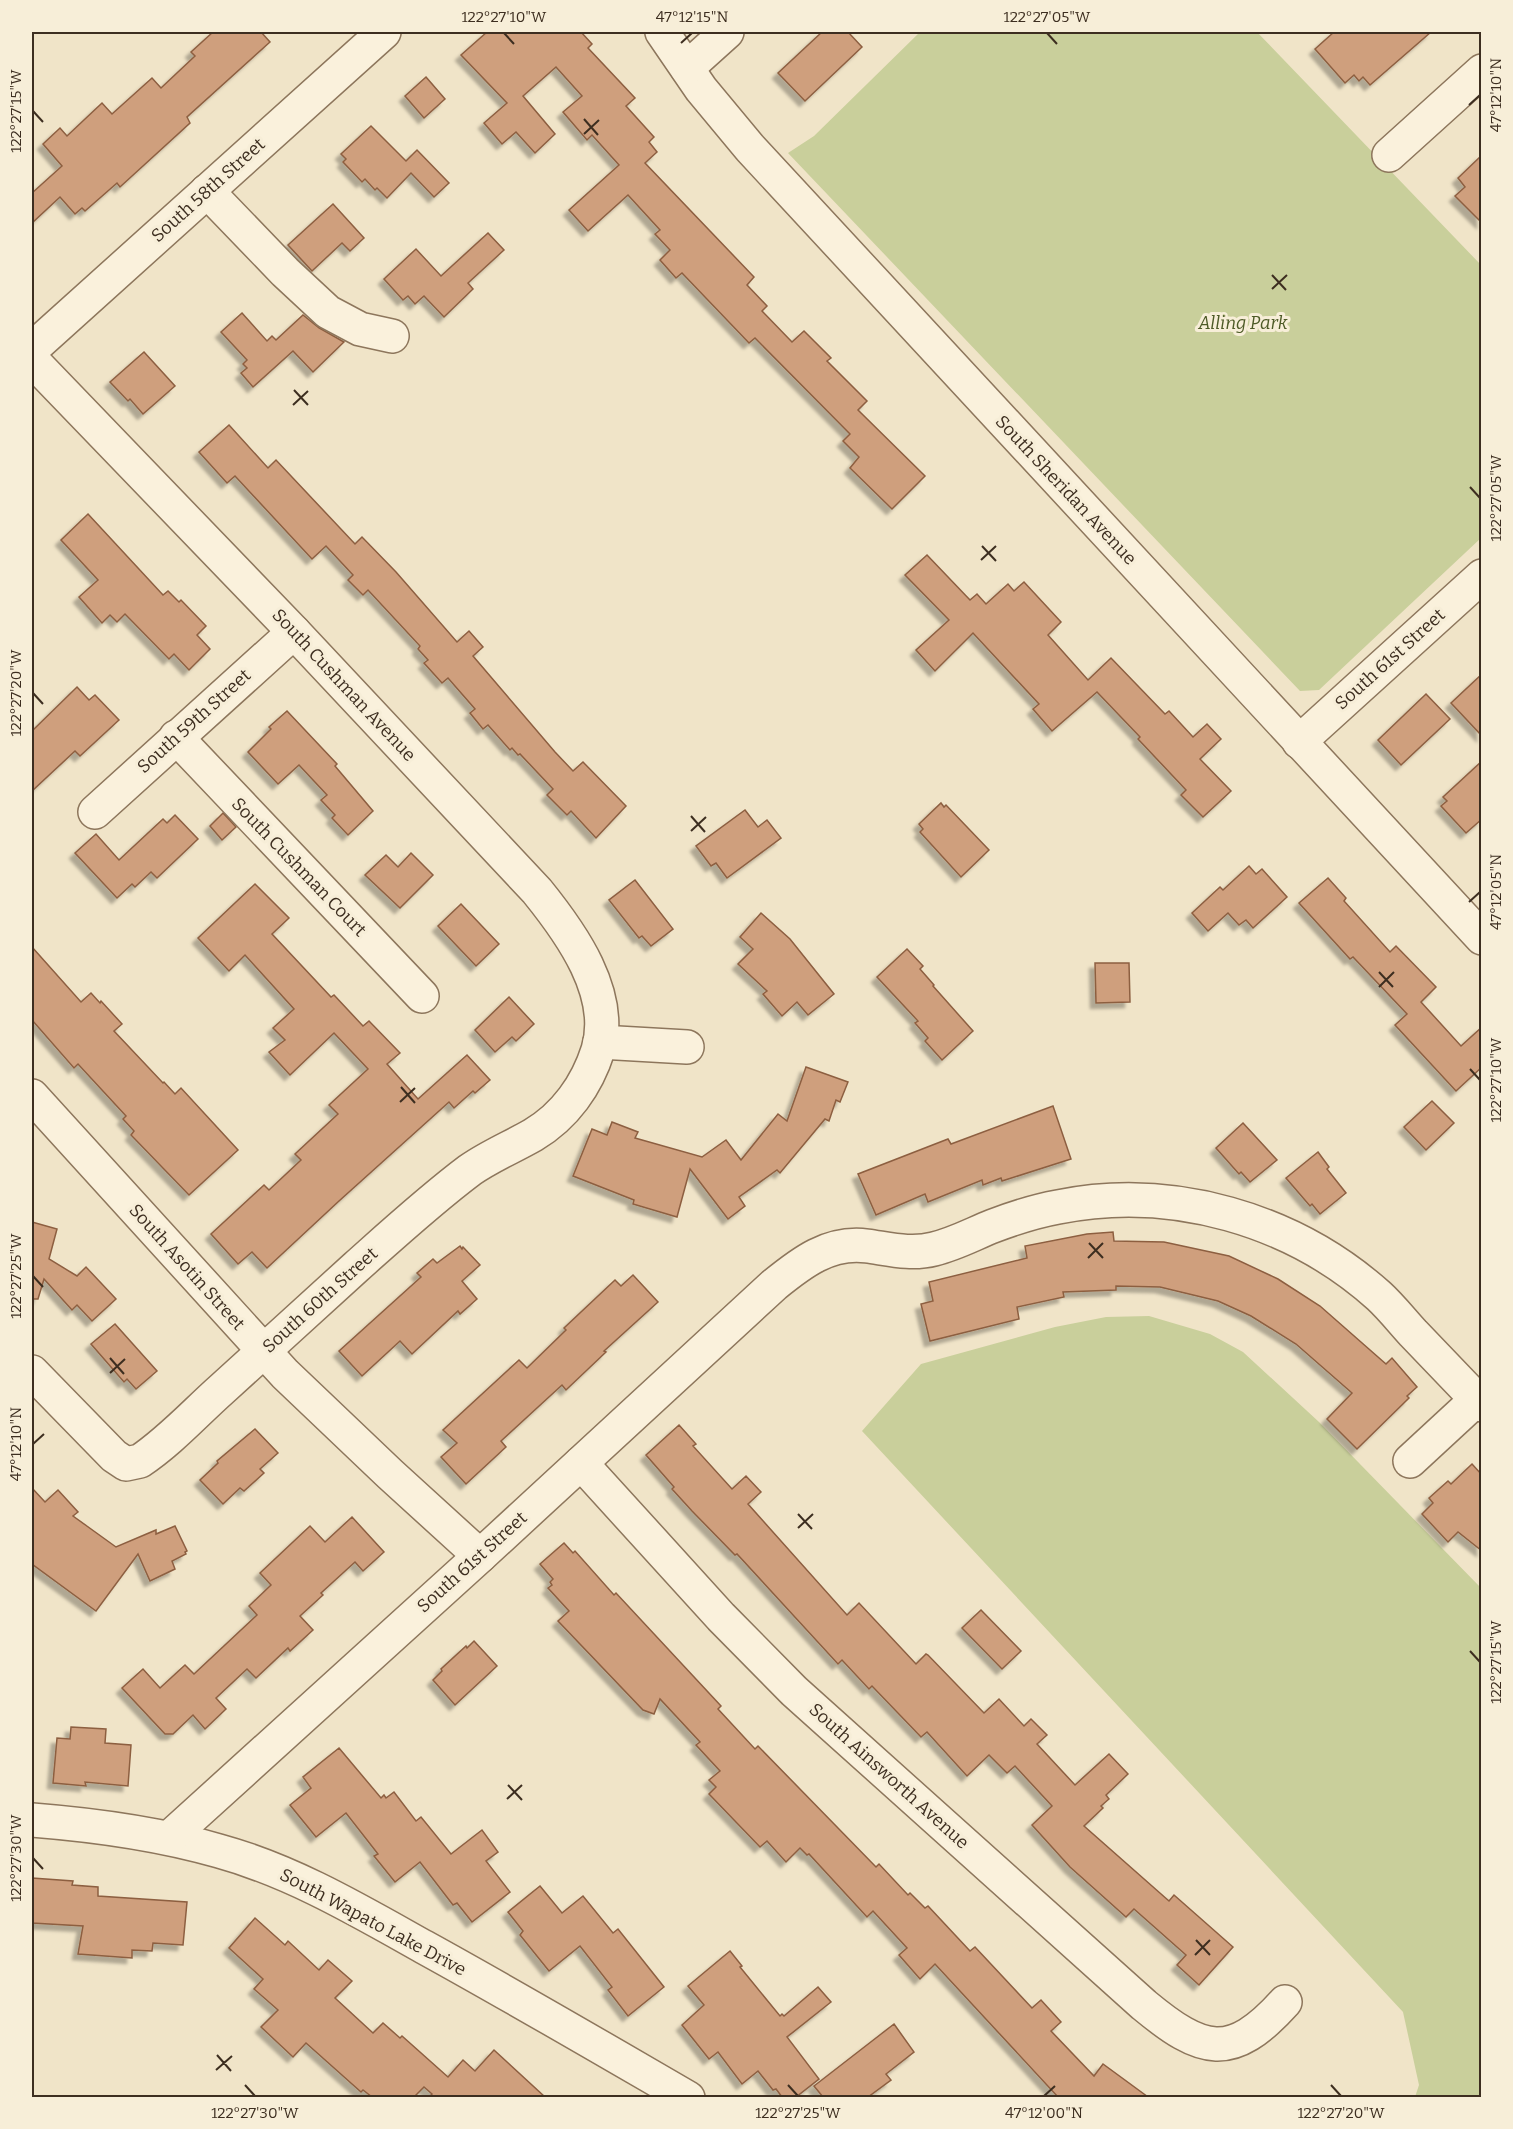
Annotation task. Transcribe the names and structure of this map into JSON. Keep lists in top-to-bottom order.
{
  "streets": {
    "street": [
      "South 58th Street",
      "South Sheridan Avenue",
      "South 61st Street",
      "South Cushman Avenue",
      "South 59th Street",
      "South Cushman Court",
      "South Asotin Street",
      "South 60th Street",
      "South Ainsworth Avenue",
      "South Wapato Lake Drive"
    ]
  },
  "crossings": [
    ["South Sheridan Avenue", "South 61st Street"],
    ["South 61st Street", "South Asotin Street"],
    ["South 61st Street", "South Ainsworth Avenue"],
    ["South 61st Street", "South Wapato Lake Drive"],
    ["South Cushman Avenue", "South 59th Street"],
    ["South Cushman Avenue", "South 60th Street"],
    ["South 59th Street", "South Cushman Court"],
    ["South Asotin Street", "South 60th Street"]
  ],
  "parks": ["Alling Park"],
  "coordinates": [
    "122°27'10\"W",
    "47°12'15\"N",
    "122°27'05\"W",
    "47°12'10\"N",
    "122°27'15\"W",
    "122°27'20\"W",
    "47°12'05\"N",
    "122°27'25\"W",
    "122°27'30\"W",
    "47°12'00\"N"
  ]
}
